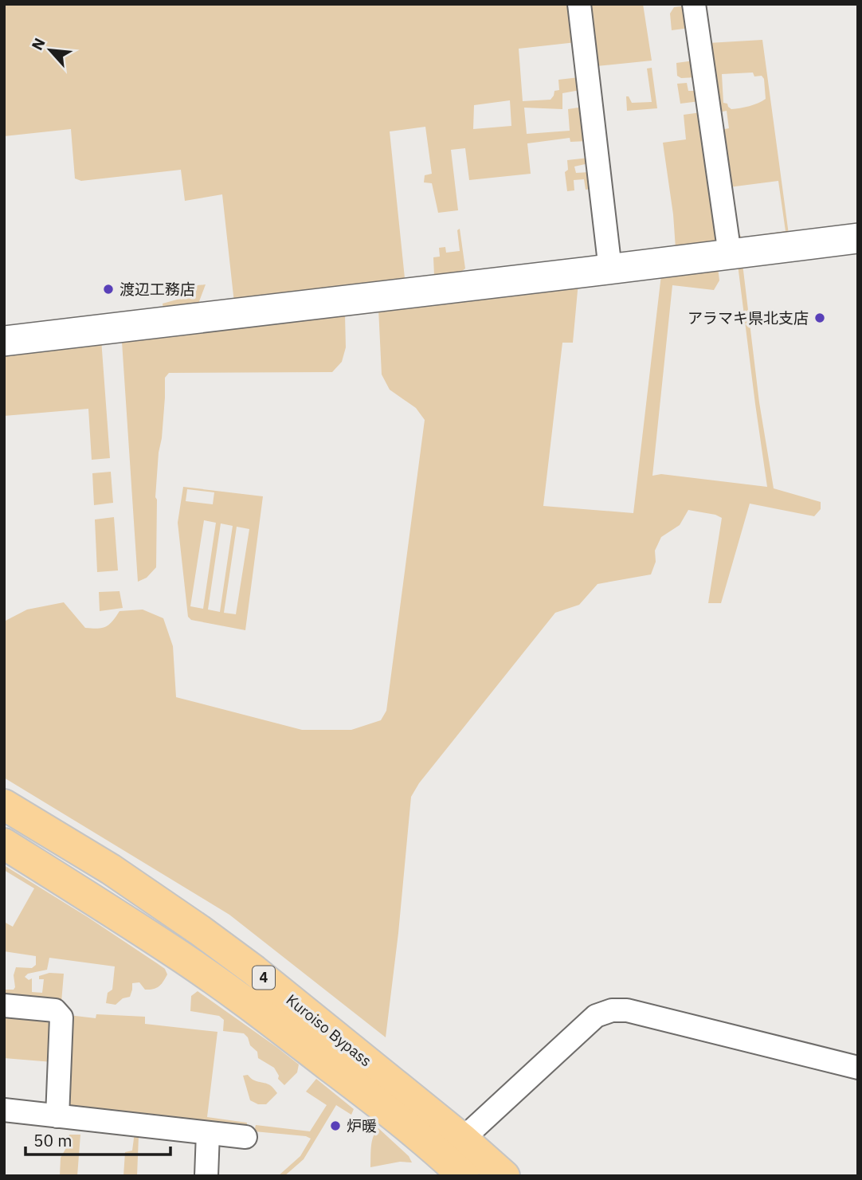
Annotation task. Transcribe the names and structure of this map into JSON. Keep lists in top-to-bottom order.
{
  "streets": {
    "highway": ["4", "Kuroiso Bypass"]
  },
  "places": ["渡辺工務店", "アラマキ県北支店", "炉暖"],
  "scale_bar": "50 m",
  "north": "top left"
}
